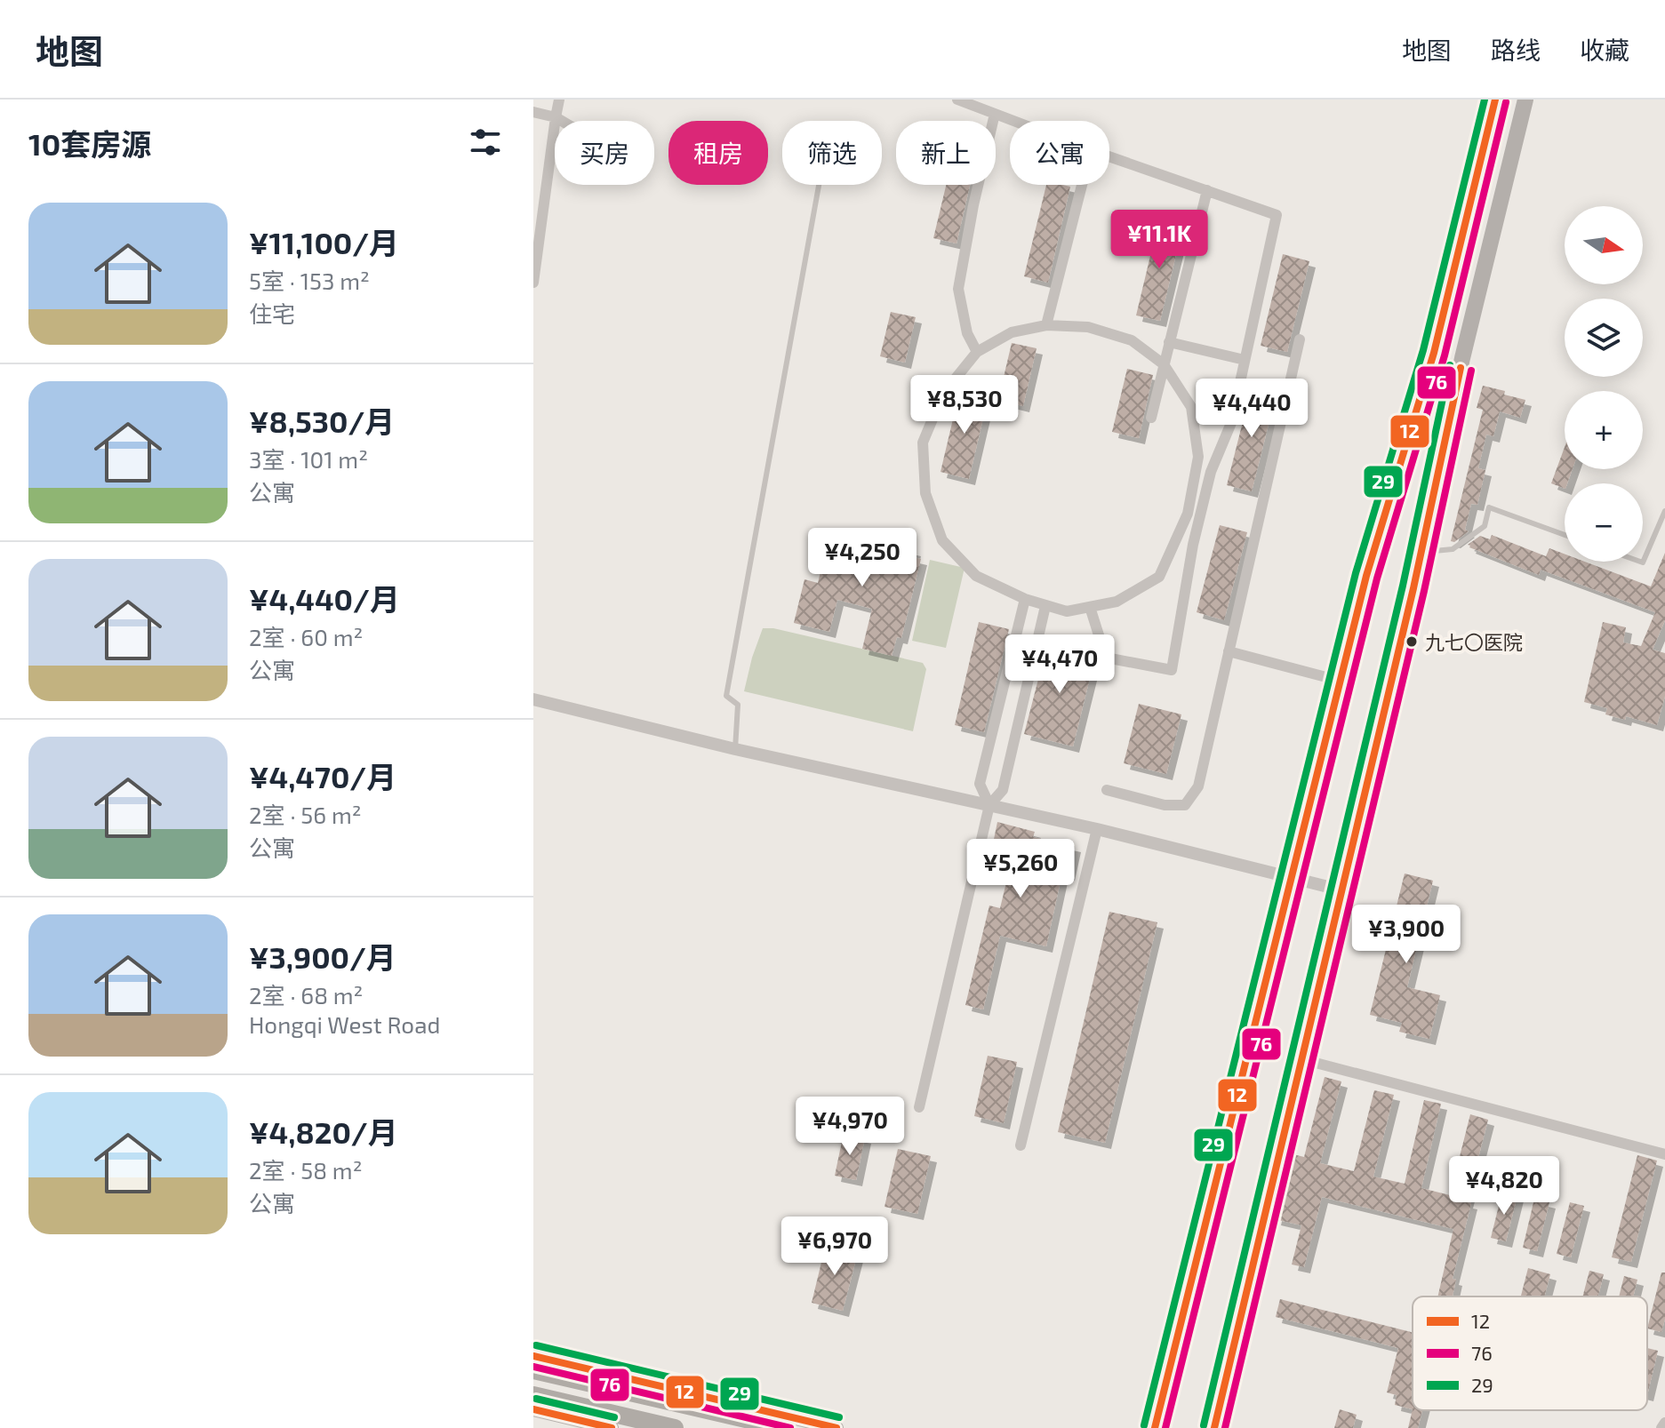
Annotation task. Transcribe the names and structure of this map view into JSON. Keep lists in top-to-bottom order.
{
  "places": ["九七〇医院"],
  "lines": ["transit line 12", "transit line 29", "transit line 76"],
  "legend": ["12", "76", "29"],
  "north": "right",
  "page": {
    "header": "地图",
    "nav": ["地图", "路线", "收藏"],
    "heading": "10套房源",
    "chip": [
      "买房",
      "租房",
      "筛选",
      "新上",
      "公寓"
    ],
    "list": [
      {
        "name": "¥11,100/月",
        "note": "5室 · 153 m² · 住宅"
      },
      {
        "name": "¥8,530/月",
        "note": "3室 · 101 m² · 公寓"
      },
      {
        "name": "¥4,440/月",
        "note": "2室 · 60 m² · 公寓"
      },
      {
        "name": "¥4,470/月",
        "note": "2室 · 56 m² · 公寓"
      },
      {
        "name": "¥3,900/月",
        "note": "2室 · 68 m² · Hongqi West Road"
      },
      {
        "name": "¥4,820/月",
        "note": "2室 · 58 m² · 公寓"
      }
    ],
    "map_buttons": ["+", "−"],
    "price": [
      "¥11.1K",
      "¥8,530",
      "¥4,440",
      "¥4,250",
      "¥4,470",
      "¥5,260",
      "¥3,900",
      "¥4,970",
      "¥4,820",
      "¥6,970"
    ]
  }
}
